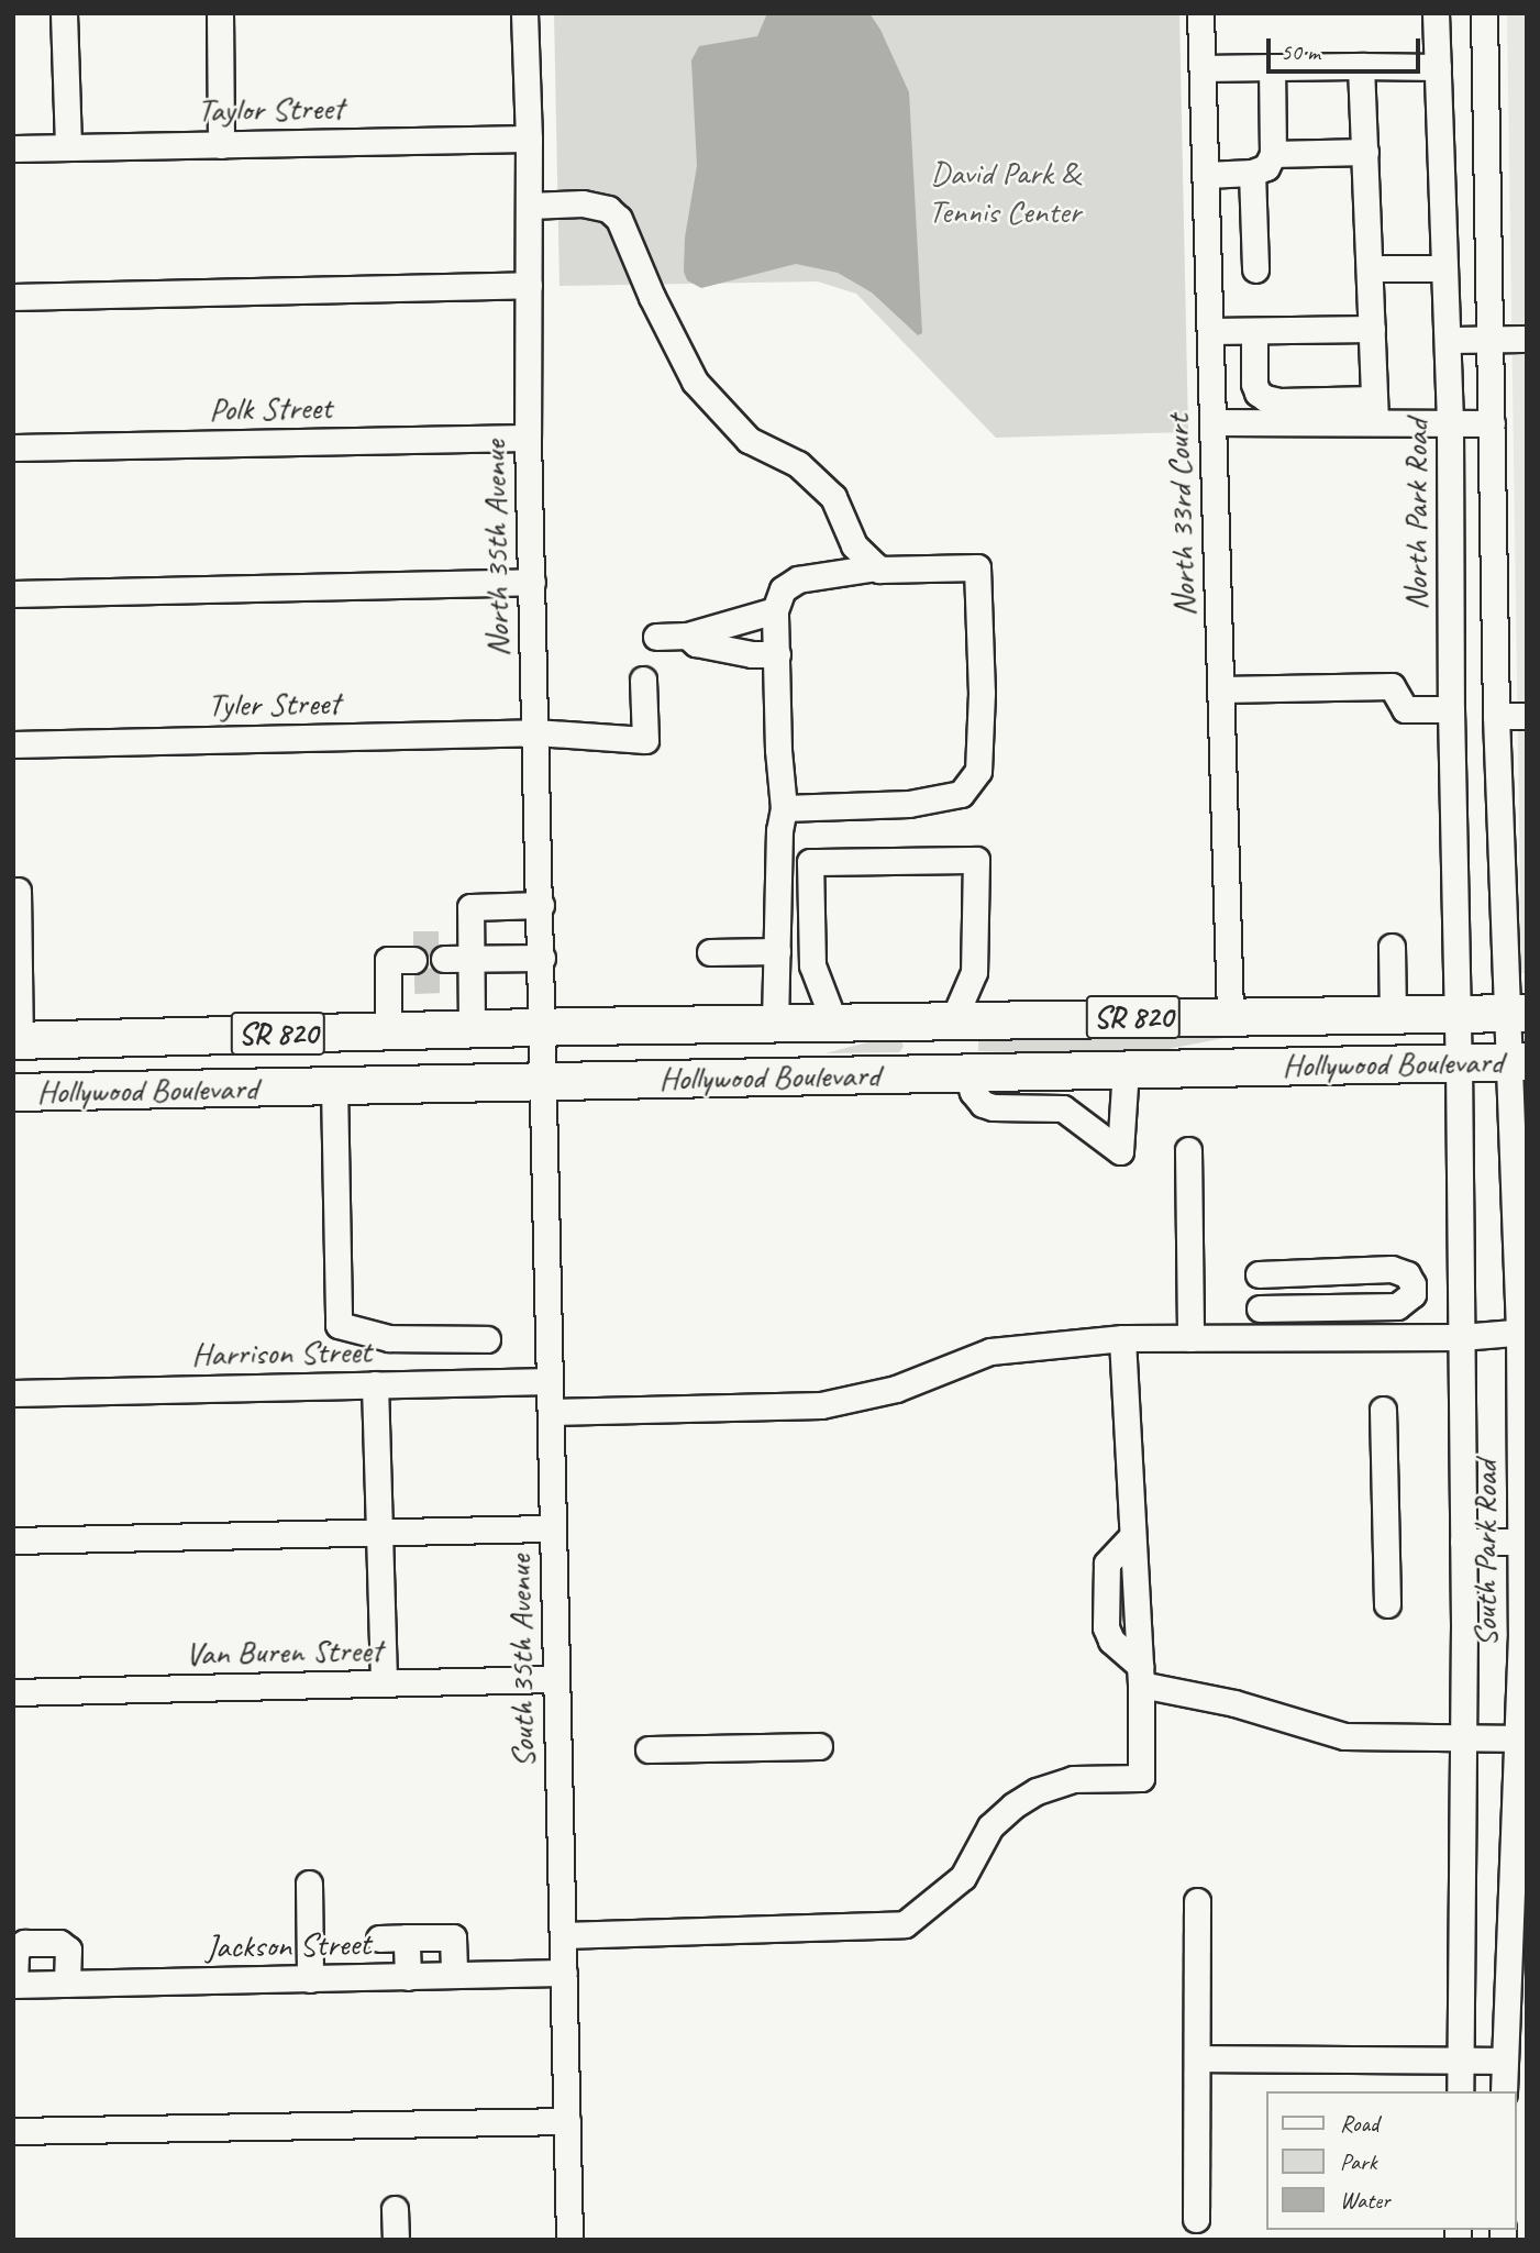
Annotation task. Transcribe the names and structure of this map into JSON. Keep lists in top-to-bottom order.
{
  "streets": {
    "highway": ["SR 820", "Hollywood Boulevard"],
    "street": [
      "Taylor Street",
      "Polk Street",
      "North Park Road",
      "North 33rd Court",
      "North 35th Avenue",
      "Tyler Street",
      "Harrison Street",
      "South Park Road",
      "Van Buren Street",
      "South 35th Avenue",
      "Jackson Street"
    ]
  },
  "crossings": [
    ["Taylor Street", "North 35th Avenue"],
    ["Polk Street", "North 35th Avenue"],
    ["North Park Road", "Hollywood Boulevard"],
    ["North Park Road", "South Park Road"],
    ["North 33rd Court", "Hollywood Boulevard"],
    ["North 35th Avenue", "Tyler Street"],
    ["North 35th Avenue", "Hollywood Boulevard"],
    ["North 35th Avenue", "South 35th Avenue"],
    ["Hollywood Boulevard", "South Park Road"],
    ["Hollywood Boulevard", "South 35th Avenue"],
    ["Harrison Street", "South 35th Avenue"],
    ["Van Buren Street", "South 35th Avenue"],
    ["South 35th Avenue", "Jackson Street"]
  ],
  "parks": ["David Park & Tennis Center"],
  "legend": ["Road", "Park", "Water"],
  "scale_bar": "50 m"
}
